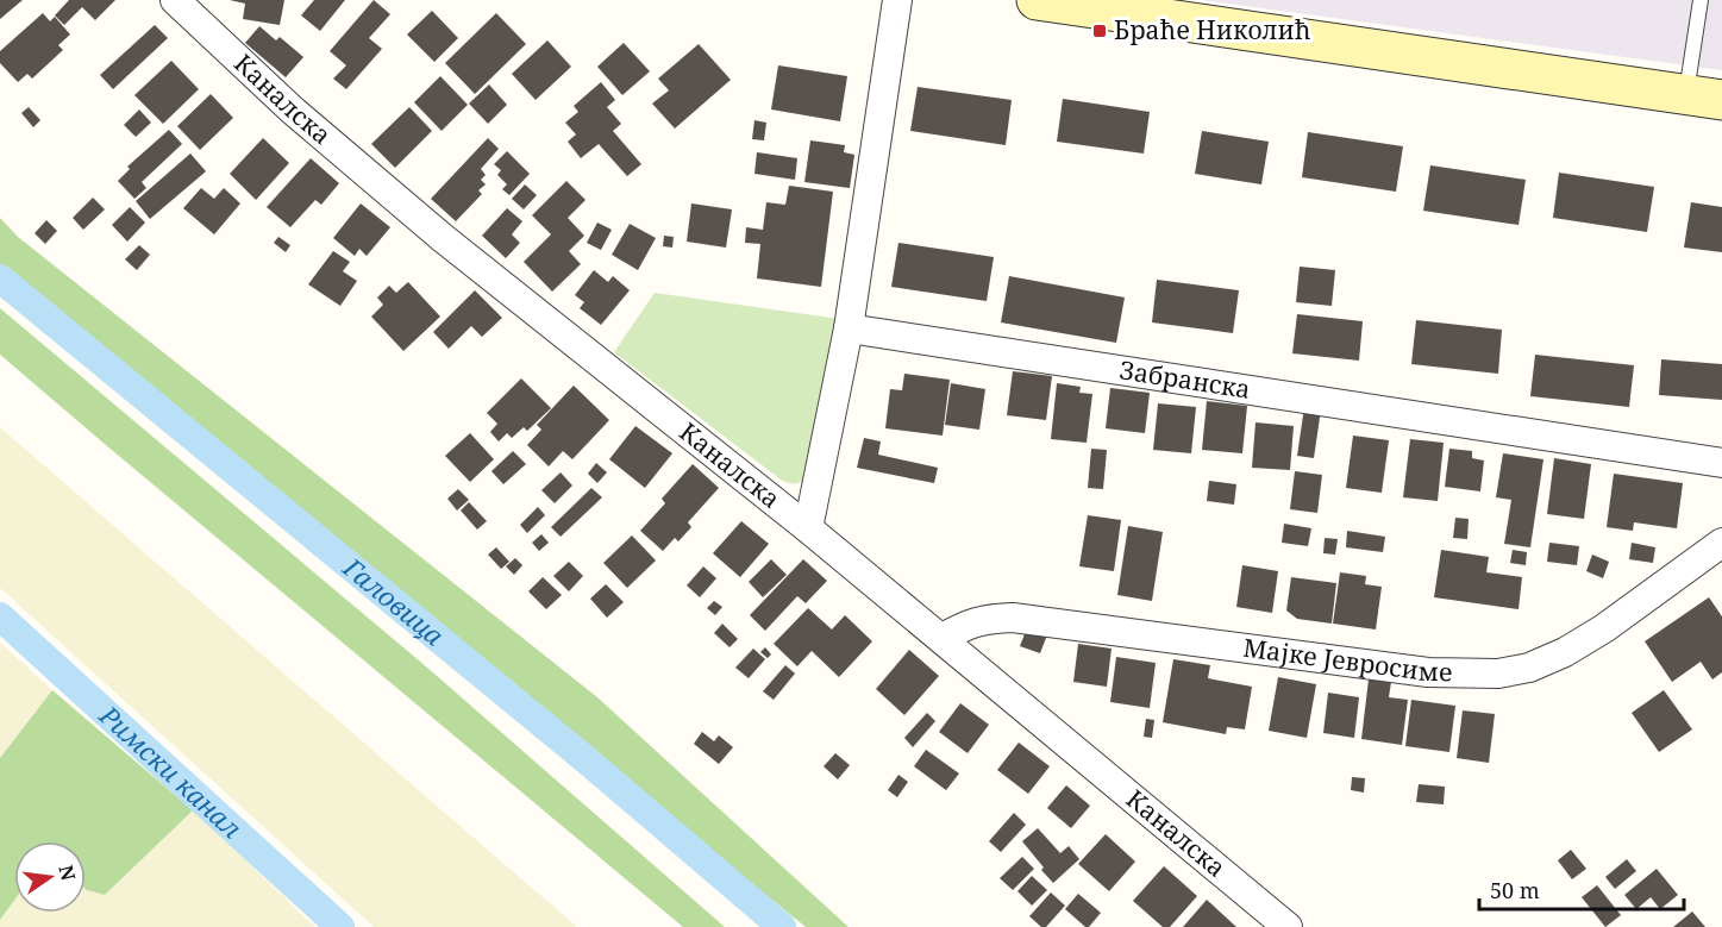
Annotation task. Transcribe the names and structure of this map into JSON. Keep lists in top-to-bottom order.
{
  "streets": {
    "street": ["Каналска", "Забранска", "Мајке Јевросиме"]
  },
  "crossings": [
    ["Каналска", "Мајке Јевросиме"]
  ],
  "water": ["Галовица", "Римски канал"],
  "places": {
    "transit": ["Браће Николић"]
  },
  "scale_bar": "50 m",
  "north": "right"
}
